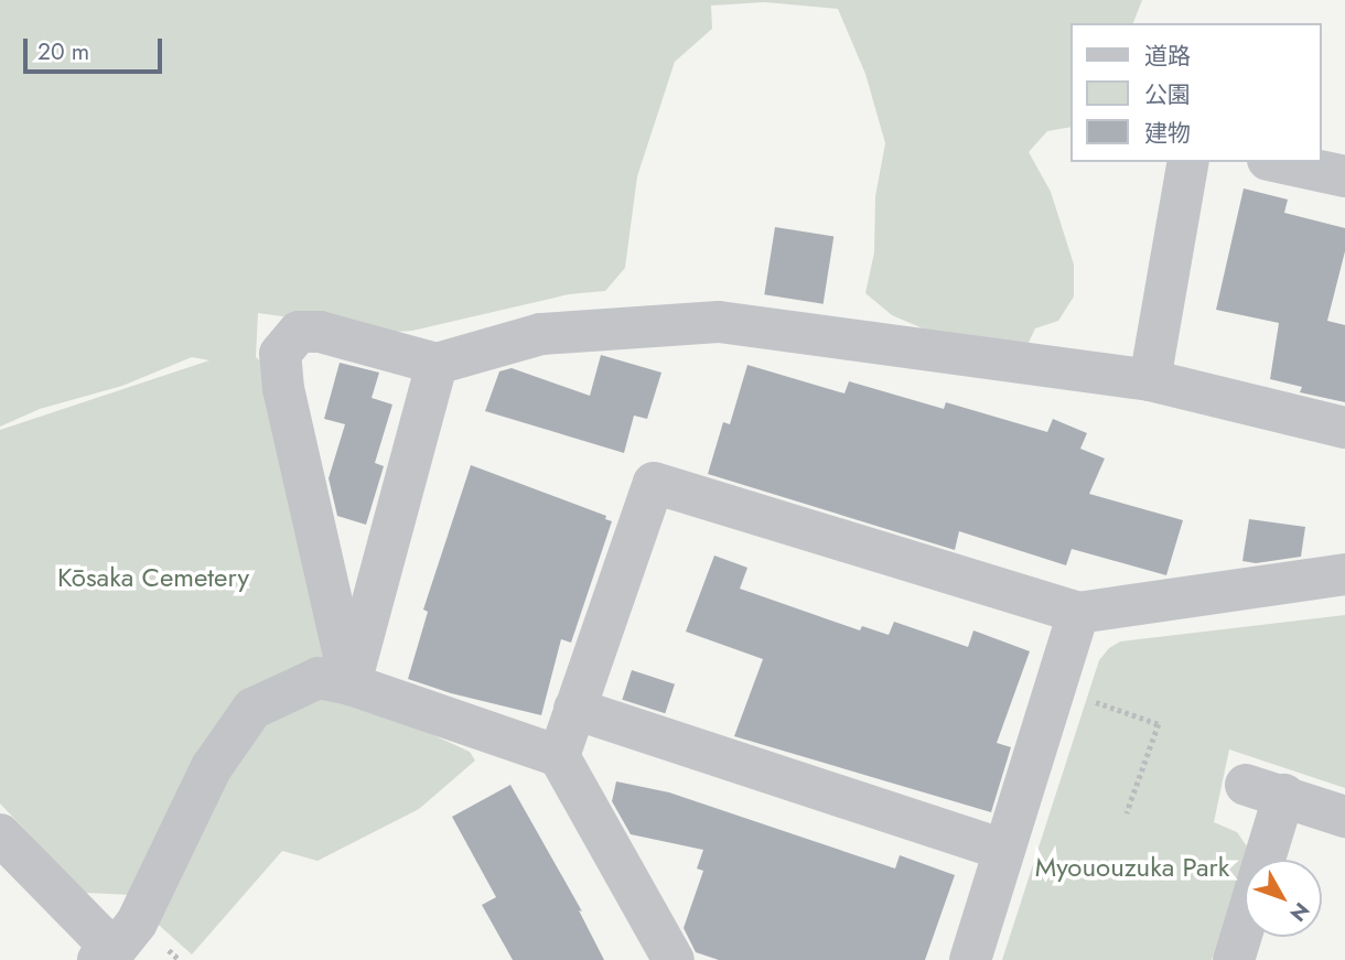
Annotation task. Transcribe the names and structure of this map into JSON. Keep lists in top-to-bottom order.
{
  "parks": ["Kōsaka Cemetery", "Myououzuka Park"],
  "legend": ["道路", "公園", "建物"],
  "scale_bar": "20 m",
  "north": "bottom right"
}
